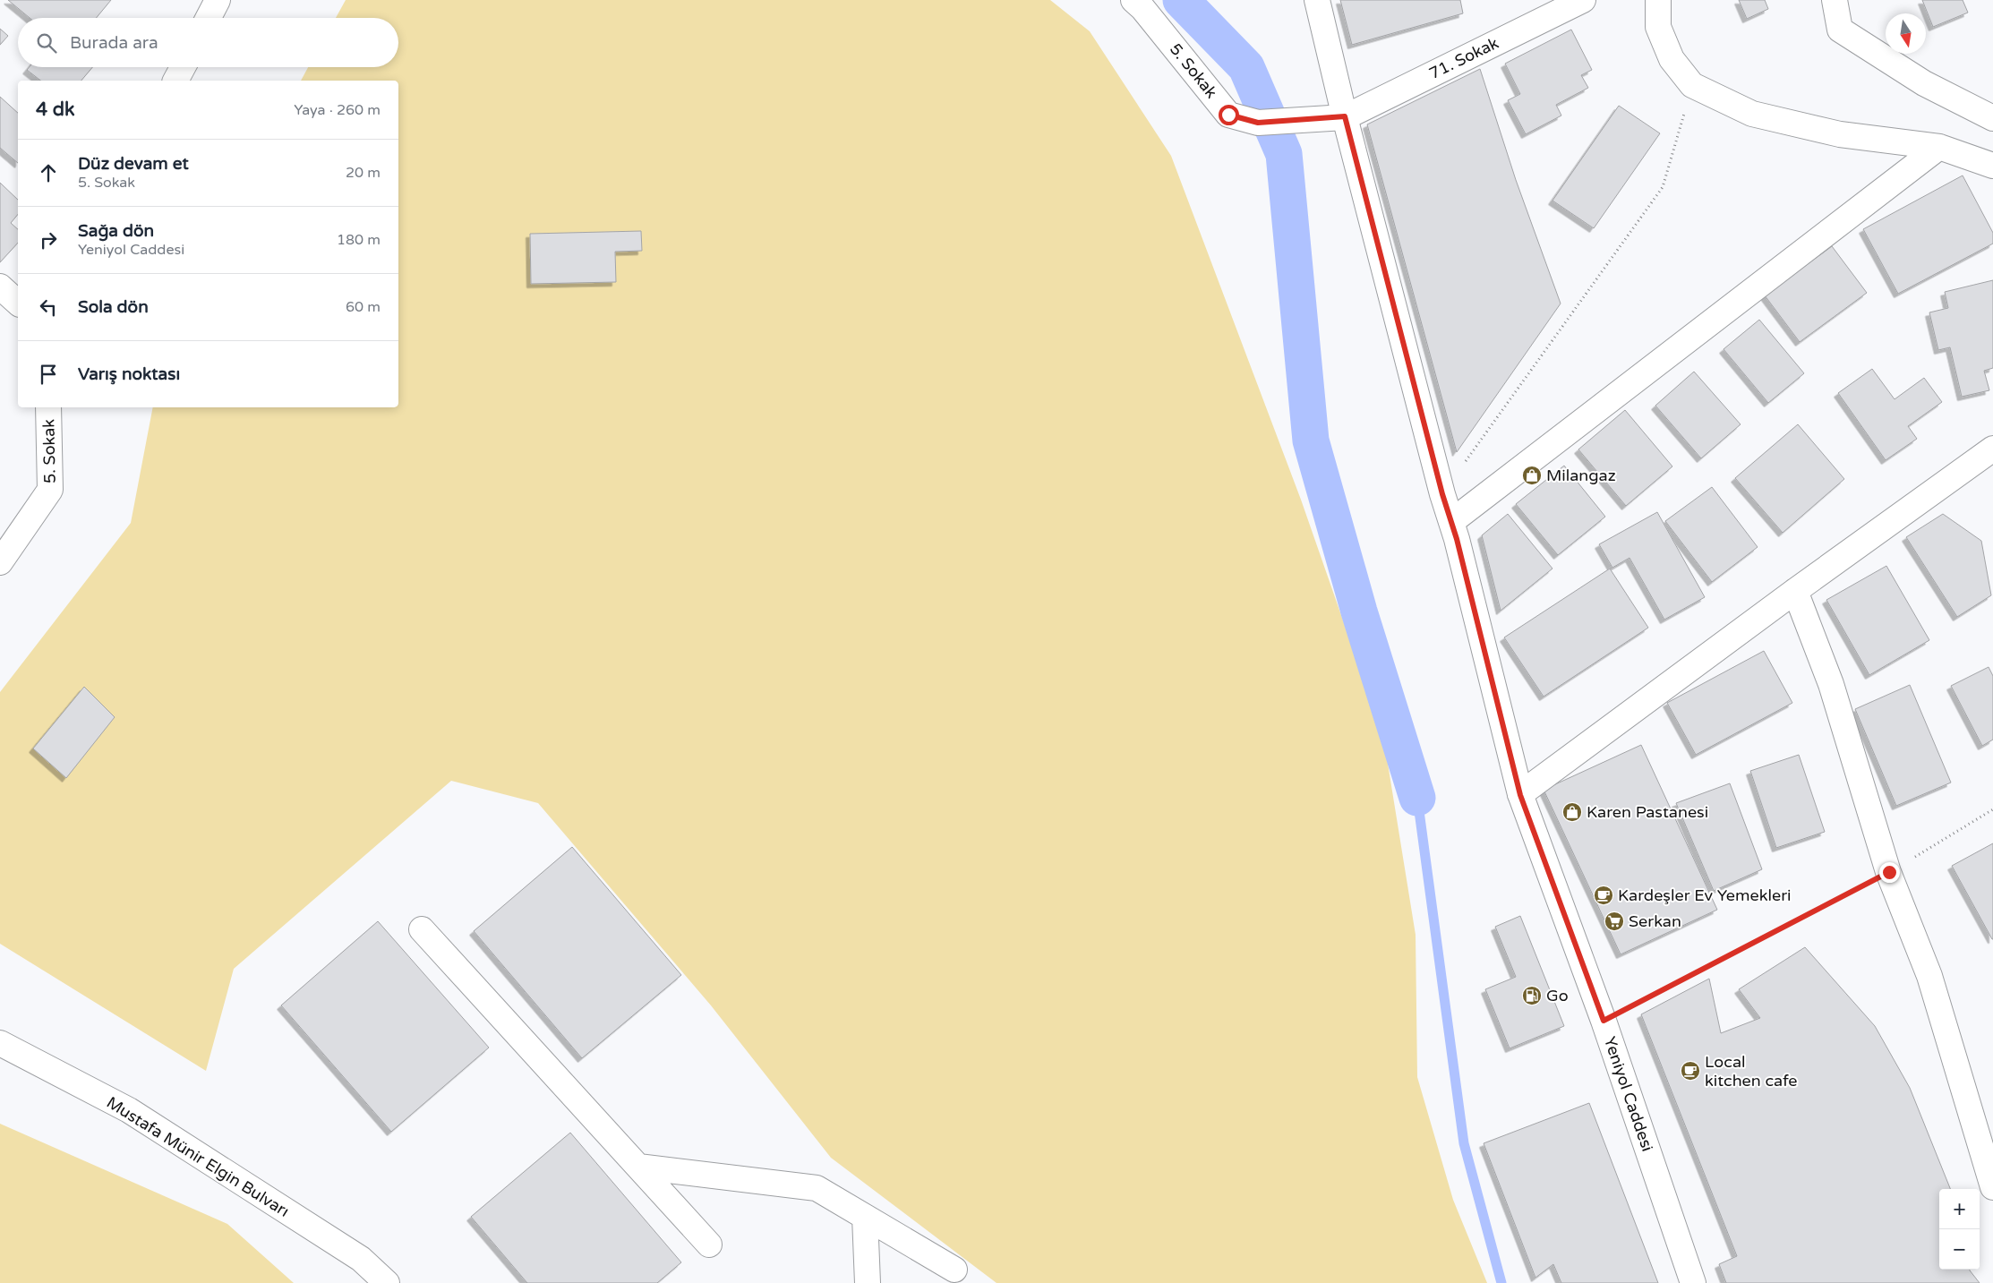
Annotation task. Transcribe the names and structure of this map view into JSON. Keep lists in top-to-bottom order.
{
  "streets": {
    "street": [
      "71. Sokak",
      "5. Sokak",
      "Yeniyol Caddesi",
      "Mustafa Münir Elgin Bulvarı"
    ]
  },
  "crossings": [
    ["71. Sokak", "5. Sokak"],
    ["71. Sokak", "Yeniyol Caddesi"],
    ["5. Sokak", "Yeniyol Caddesi"]
  ],
  "places": {
    "shop": ["Milangaz", "Karen Pastanesi"],
    "cafe": ["Kardeşler Ev Yemekleri", "Local kitchen cafe"],
    "supermarket": ["Serkan"],
    "fuel station": ["Go"]
  },
  "north": "bottom",
  "page": {
    "search": "Burada ara",
    "heading": ["4 dk", "Yaya · 260 m"],
    "list": [
      ["Düz devam et", "5. Sokak", "20 m"],
      ["Sağa dön", "Yeniyol Caddesi", "180 m"],
      ["Sola dön", "60 m"],
      "Varış noktası"
    ],
    "map_buttons": ["+", "−"]
  }
}
